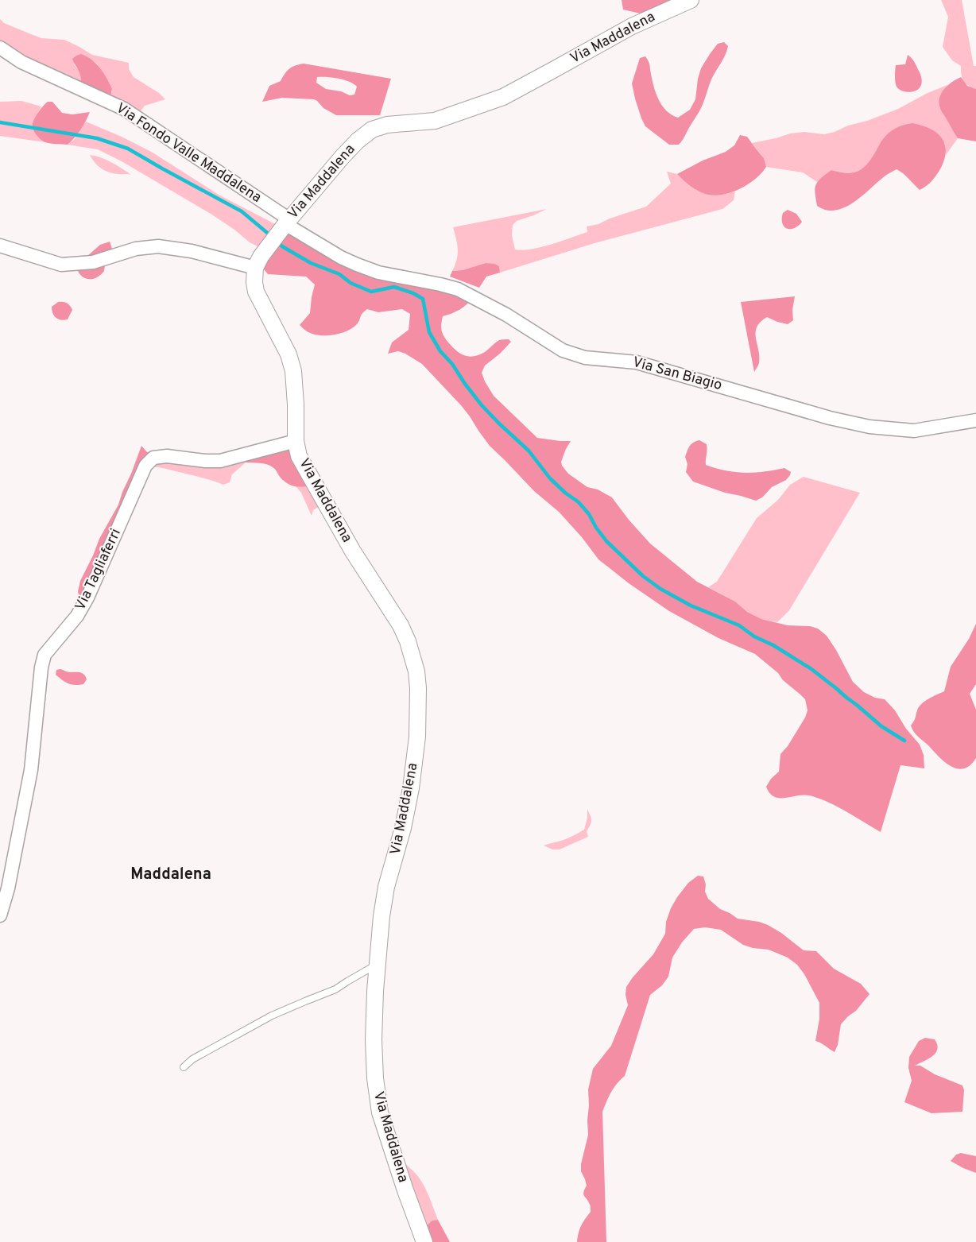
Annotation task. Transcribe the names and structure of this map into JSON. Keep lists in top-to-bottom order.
{
  "streets": {
    "street": [
      "Via Maddalena",
      "Via Fondo Valle Maddalena",
      "Via San Biagio",
      "Via Tagliaferri"
    ]
  },
  "crossings": [
    ["Via Maddalena", "Via Fondo Valle Maddalena"],
    ["Via Maddalena", "Via San Biagio"],
    ["Via Maddalena", "Via Tagliaferri"],
    ["Via Fondo Valle Maddalena", "Via San Biagio"]
  ],
  "districts": ["Maddalena"]
}
